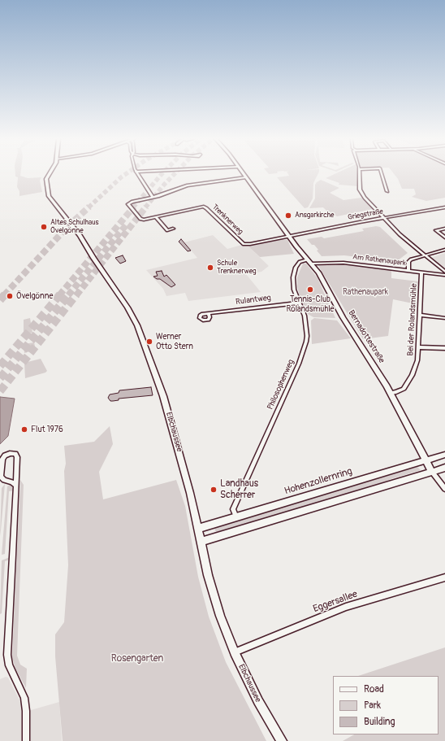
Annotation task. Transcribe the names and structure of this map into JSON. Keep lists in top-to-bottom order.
{
  "streets": {
    "main road": ["Bernadottestraße", "Elbchaussee", "Hohenzollernring"],
    "street": [
      "Griegstraße",
      "Trenknerweg",
      "Am Rathenaupark",
      "Rulantweg",
      "Bei der Rolandsmühle",
      "Philosophenweg",
      "Eggersallee"
    ]
  },
  "crossings": [
    ["Griegstraße", "Trenknerweg"],
    ["Griegstraße", "Bernadottestraße"],
    ["Trenknerweg", "Bernadottestraße"],
    ["Am Rathenaupark", "Bei der Rolandsmühle"],
    ["Am Rathenaupark", "Bernadottestraße"],
    ["Am Rathenaupark", "Philosophenweg"],
    ["Rulantweg", "Philosophenweg"],
    ["Bei der Rolandsmühle", "Bernadottestraße"],
    ["Bernadottestraße", "Philosophenweg"],
    ["Bernadottestraße", "Hohenzollernring"],
    ["Philosophenweg", "Hohenzollernring"],
    ["Elbchaussee", "Hohenzollernring"],
    ["Elbchaussee", "Eggersallee"]
  ],
  "parks": ["Rathenaupark", "Rosengarten"],
  "places": [
    "Ansgarkirche",
    "Altes Schulhaus Övelgönne",
    "Schule Trenknerweg",
    "Tennis-Club Rolandsmühle",
    "Övelgönne",
    "Werner Otto Stern",
    "Flut 1976",
    "Landhaus Scherrer"
  ],
  "legend": ["Road", "Park", "Building"]
}
